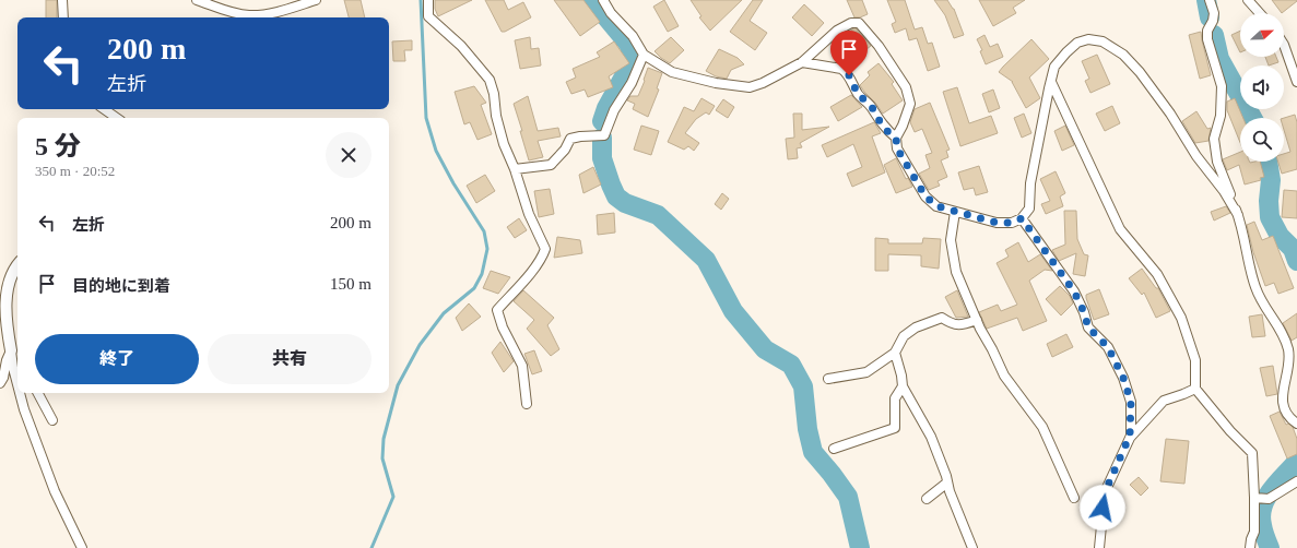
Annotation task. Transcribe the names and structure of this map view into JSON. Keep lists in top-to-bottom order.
{
  "north": "right",
  "page": {
    "turn": ["200 m", "左折"],
    "heading": ["5 分", "350 m · 20:52"],
    "list": [
      {
        "name": "左折",
        "value": "200 m"
      },
      {
        "name": "目的地に到着",
        "value": "150 m"
      }
    ],
    "buttons": ["終了", "共有"]
  }
}
